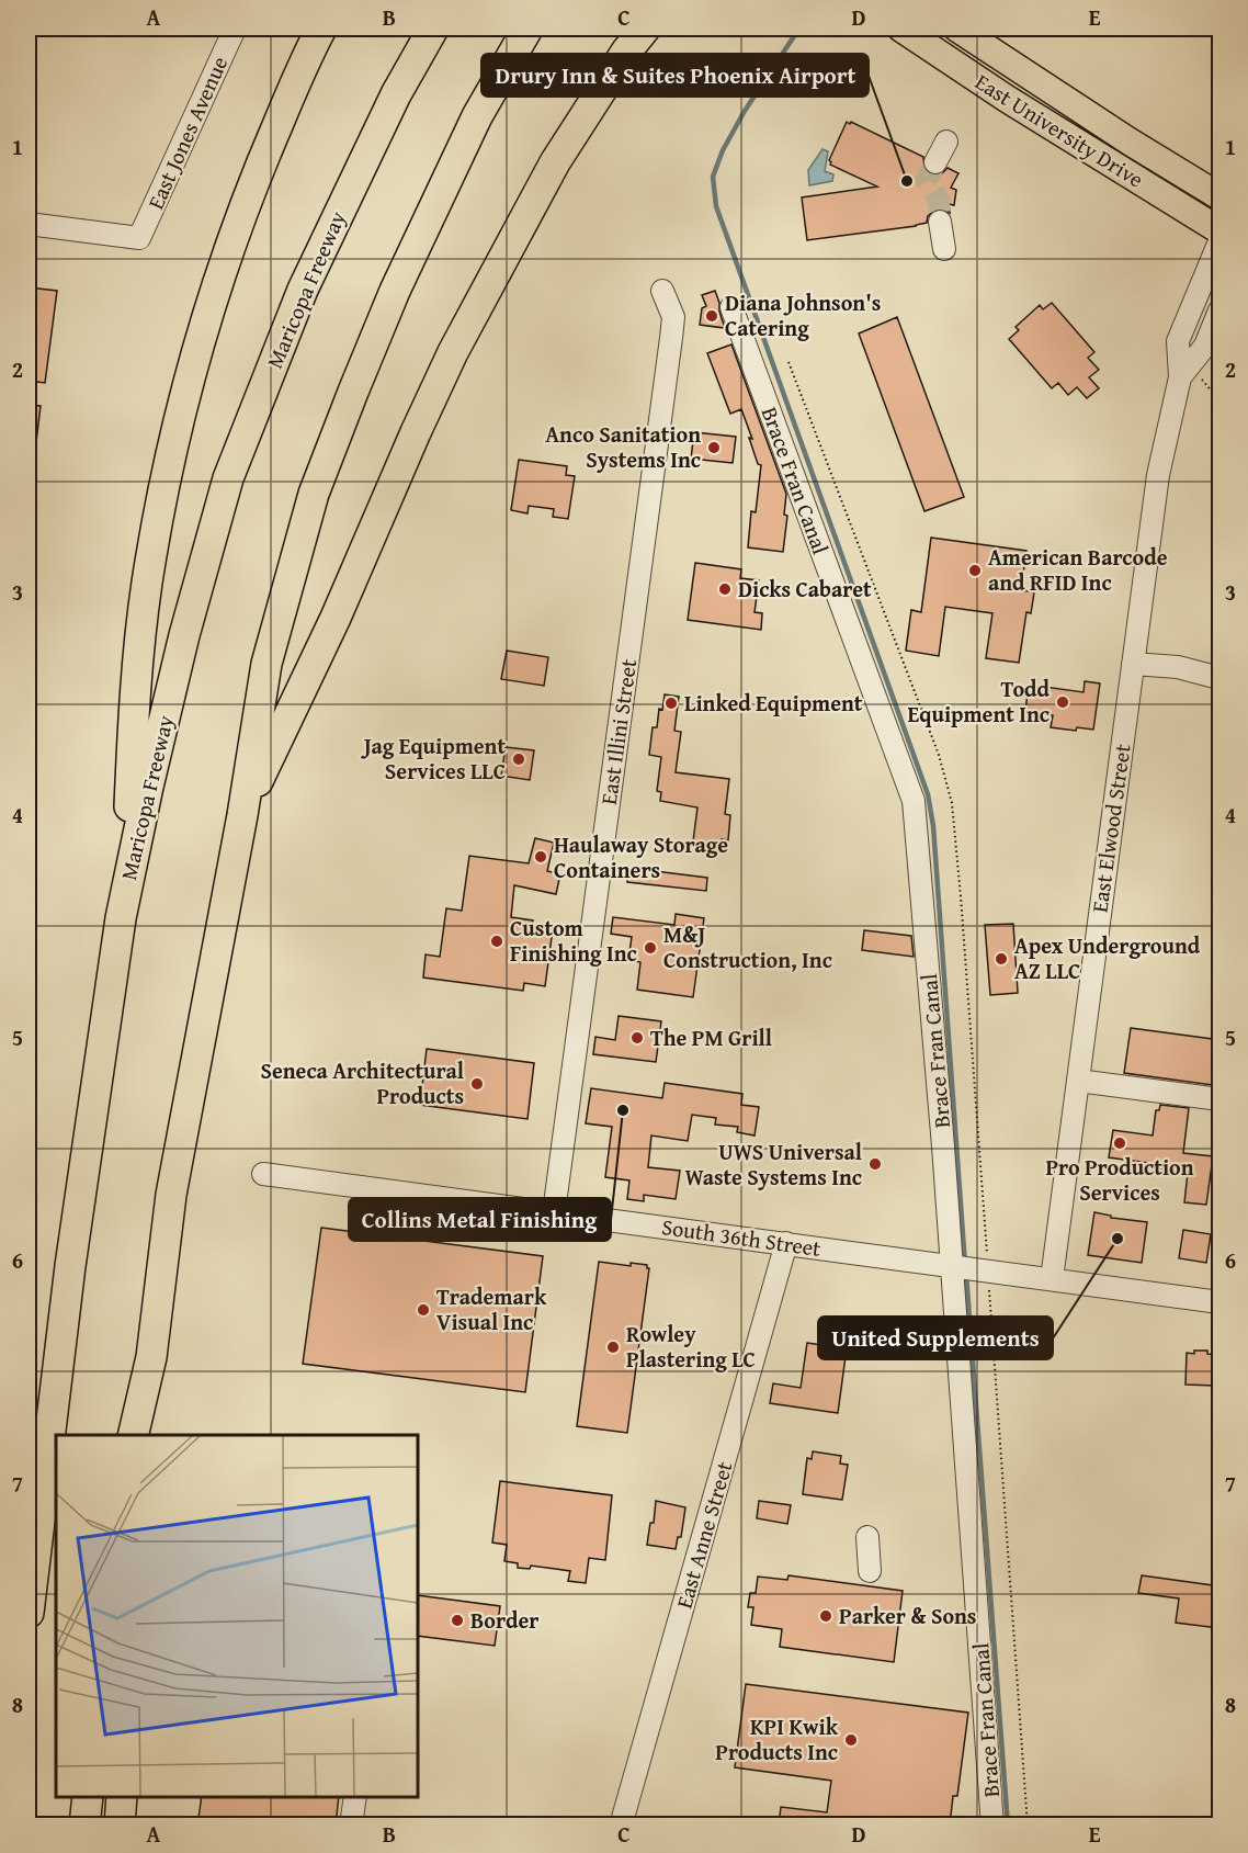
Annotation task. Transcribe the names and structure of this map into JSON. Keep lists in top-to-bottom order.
{
  "streets": {
    "highway": ["Maricopa Freeway"],
    "main road": ["East University Drive"],
    "street": [
      "East Jones Avenue",
      "Brace Fran Canal",
      "East Illini Street",
      "East Elwood Street",
      "South 36th Street",
      "East Anne Street"
    ]
  },
  "crossings": [
    ["Brace Fran Canal", "South 36th Street"],
    ["East Illini Street", "South 36th Street"],
    ["East Elwood Street", "South 36th Street"],
    ["South 36th Street", "East Anne Street"]
  ],
  "places": [
    "Drury Inn & Suites Phoenix Airport",
    "Diana Johnson's Catering",
    "Anco Sanitation Systems Inc",
    "American Barcode and RFID Inc",
    "Dicks Cabaret",
    "Todd Equipment Inc",
    "Linked Equipment",
    "Jag Equipment Services LLC",
    "Haulaway Storage Containers",
    "Custom Finishing Inc",
    "M&J Construction, Inc",
    "Apex Underground AZ LLC",
    "The PM Grill",
    "Seneca Architectural Products",
    "Collins Metal Finishing",
    "Pro Production Services",
    "UWS Universal Waste Systems Inc",
    "United Supplements",
    "Trademark Visual Inc",
    "Rowley Plastering LC",
    "Parker & Sons",
    "Border",
    "KPI Kwik Products Inc"
  ],
  "grid": {
    "columns": [
      "A",
      "B",
      "C",
      "D",
      "E"
    ],
    "rows": [
      "1",
      "2",
      "3",
      "4",
      "5",
      "6",
      "7",
      "8"
    ]
  }
}
